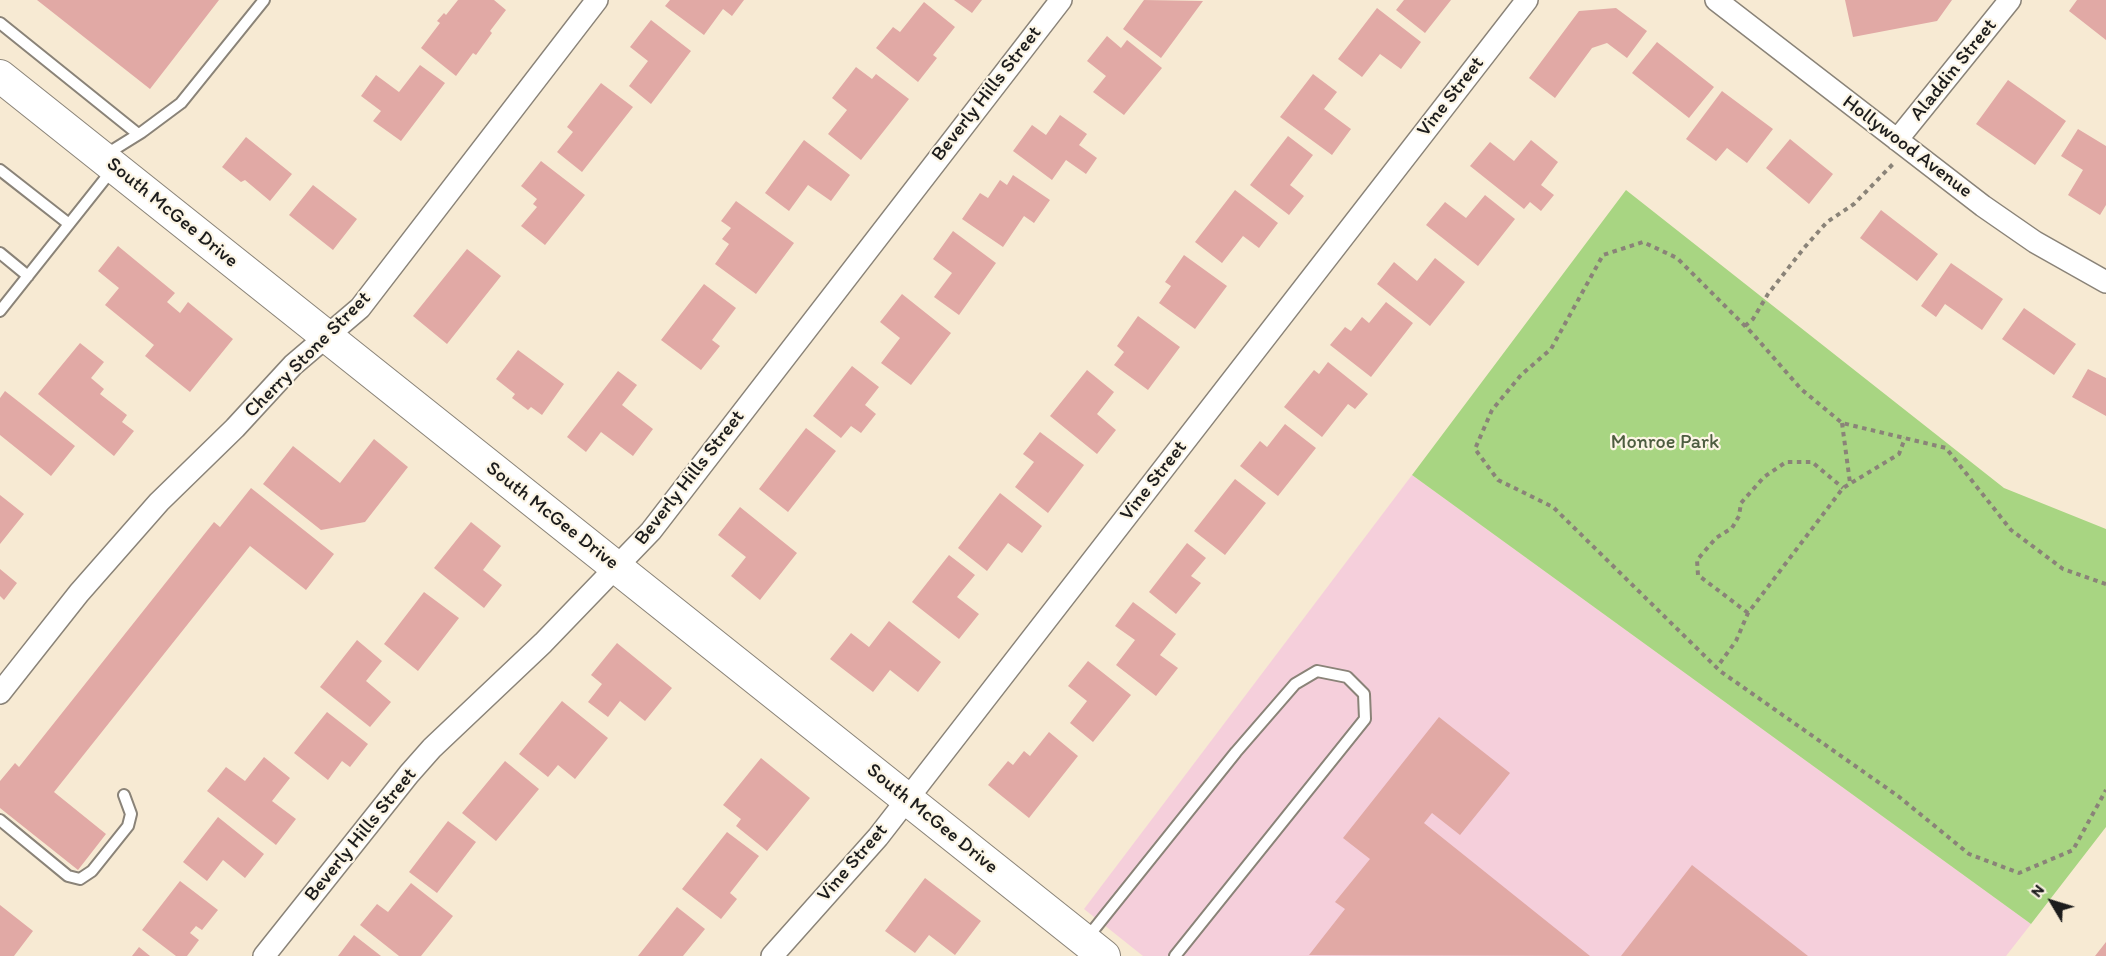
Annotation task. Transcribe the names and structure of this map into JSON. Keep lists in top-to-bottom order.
{
  "streets": {
    "street": [
      "Aladdin Street",
      "Beverly Hills Street",
      "Vine Street",
      "Hollywood Avenue",
      "South McGee Drive",
      "Cherry Stone Street"
    ]
  },
  "crossings": [
    ["Aladdin Street", "Hollywood Avenue"],
    ["Beverly Hills Street", "South McGee Drive"],
    ["Vine Street", "South McGee Drive"],
    ["South McGee Drive", "Cherry Stone Street"]
  ],
  "parks": ["Monroe Park"],
  "north": "top left"
}
